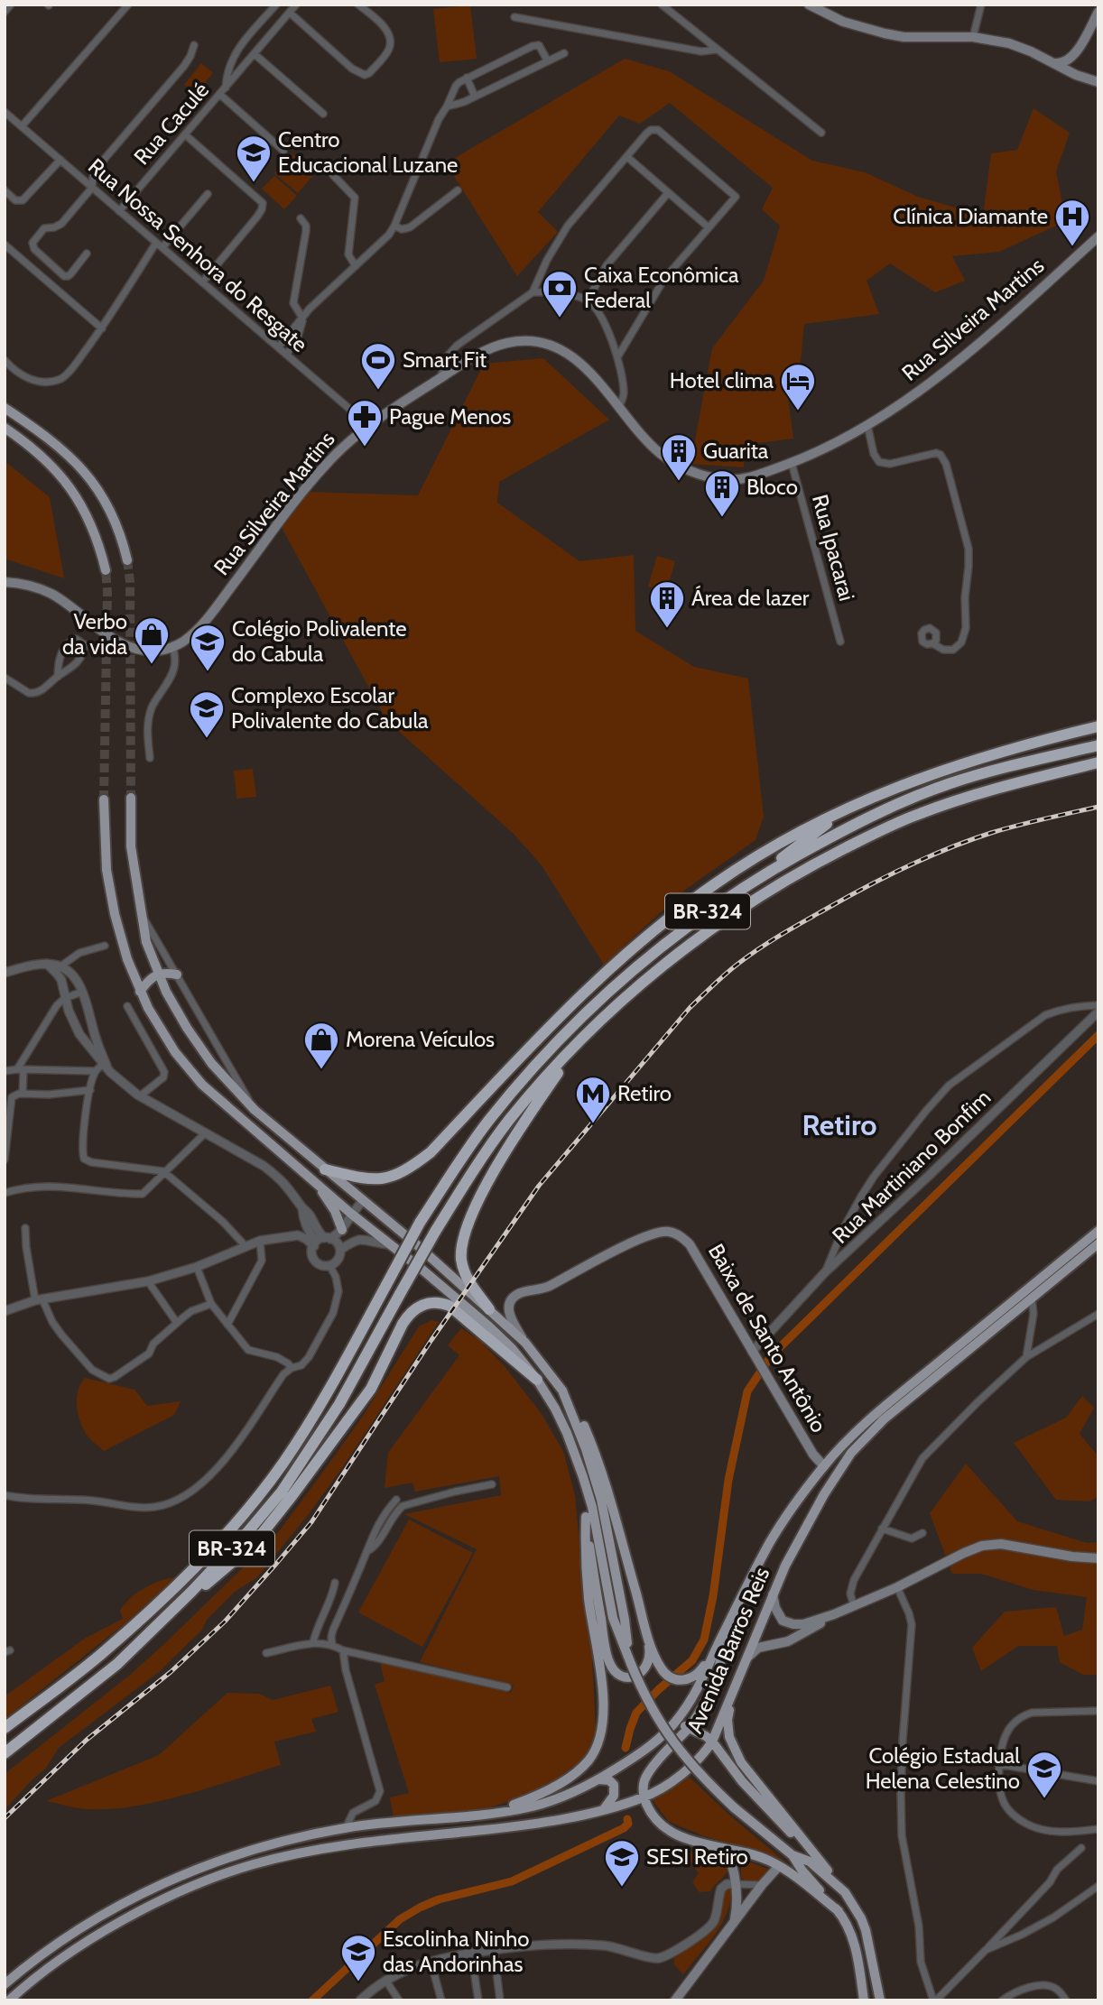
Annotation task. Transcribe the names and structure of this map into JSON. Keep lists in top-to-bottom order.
{
  "streets": {
    "highway": ["BR-324"],
    "main road": ["Rua Silveira Martins", "Baixa de Santo Antônio", "Avenida Barros Reis"],
    "street": [
      "Rua Caculé",
      "Rua Nossa Senhora do Resgate",
      "Rua Ipacarai",
      "Rua Martiniano Bonfim"
    ]
  },
  "crossings": [
    ["Rua Caculé", "Rua Nossa Senhora do Resgate"],
    ["Rua Nossa Senhora do Resgate", "Rua Silveira Martins"],
    ["Rua Silveira Martins", "Rua Ipacarai"],
    ["Rua Martiniano Bonfim", "Baixa de Santo Antônio"],
    ["Baixa de Santo Antônio", "Avenida Barros Reis"]
  ],
  "districts": ["Retiro"],
  "places": {
    "school or university": [
      "Centro Educacional Luzane",
      "Colégio Polivalente do Cabula",
      "Complexo Escolar Polivalente do Cabula",
      "Colégio Estadual Helena Celestino",
      "SESI Retiro",
      "Escolinha Ninho das Andorinhas"
    ],
    "hospital": ["Clínica Diamante"],
    "bank": ["Caixa Econômica Federal"],
    "sports": ["Smart Fit"],
    "hotel": ["Hotel clima"],
    "pharmacy": ["Pague Menos"],
    "building": ["Guarita", "Bloco", "Área de lazer"],
    "shop": ["Verbo da vida", "Morena Veículos"],
    "metro station": ["Retiro"]
  }
}
